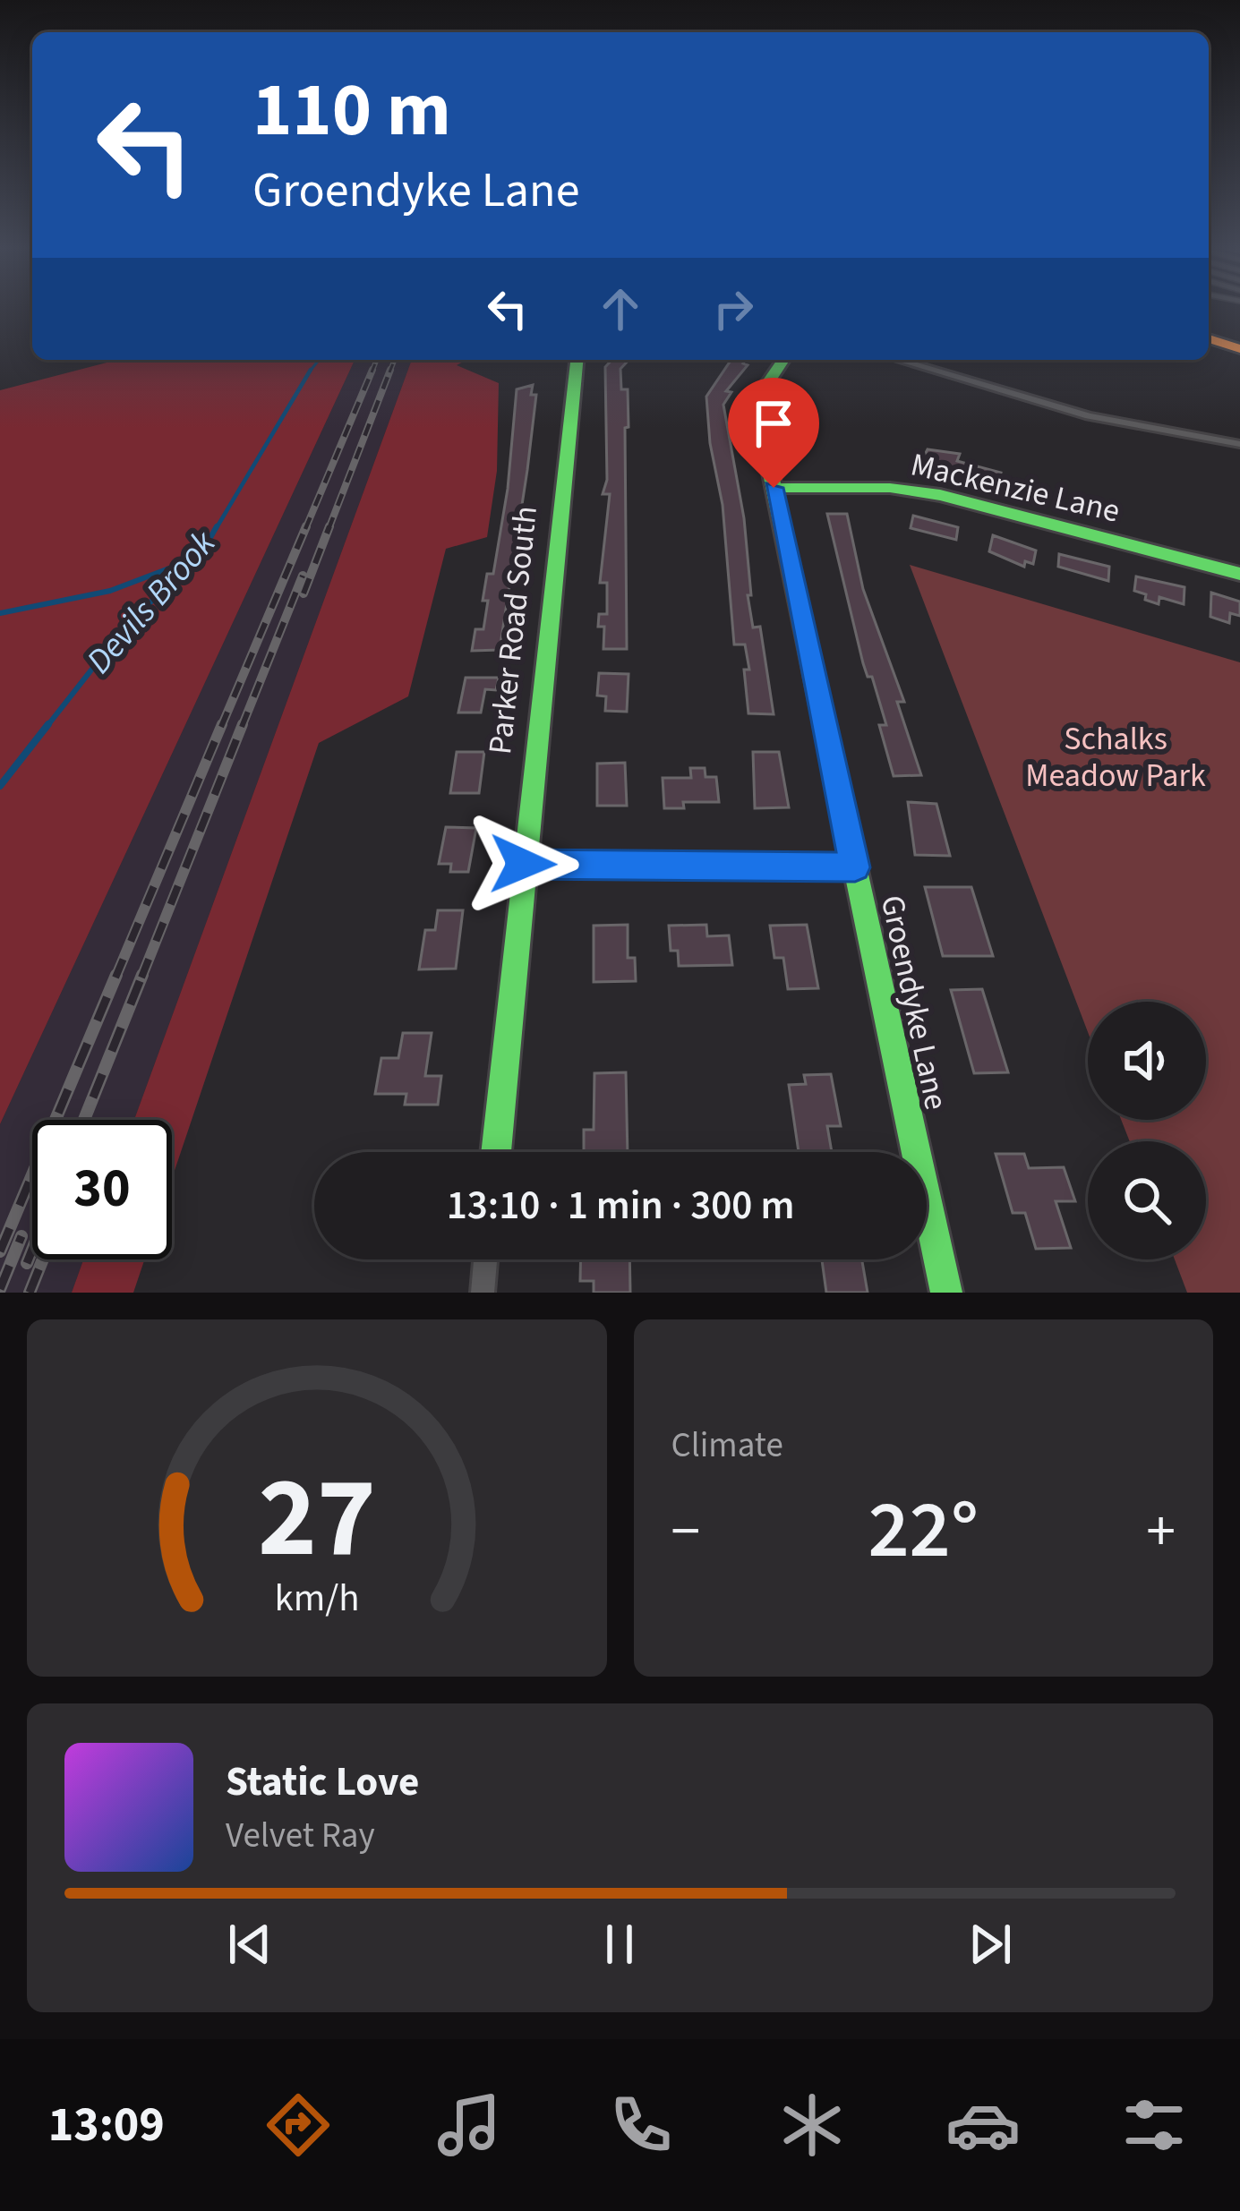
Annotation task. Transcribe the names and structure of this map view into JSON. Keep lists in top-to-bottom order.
{
  "streets": {
    "street": ["Mackenzie Lane", "Parker Road South", "Groendyke Lane"]
  },
  "crossings": [
    ["Mackenzie Lane", "Groendyke Lane"]
  ],
  "water": ["Devils Brook"],
  "parks": ["Schalks Meadow Park"],
  "page": {
    "turn": ["110 m", "Groendyke Lane"],
    "limit": "30",
    "trip": "13:10 · 1 min · 300 m",
    "tile": "Climate",
    "heat": ["−", "22°", "+"],
    "song": ["Static Love", "Velvet Ray"],
    "tabs": "13:09",
    "gauge": ["27", "km/h"]
  }
}
